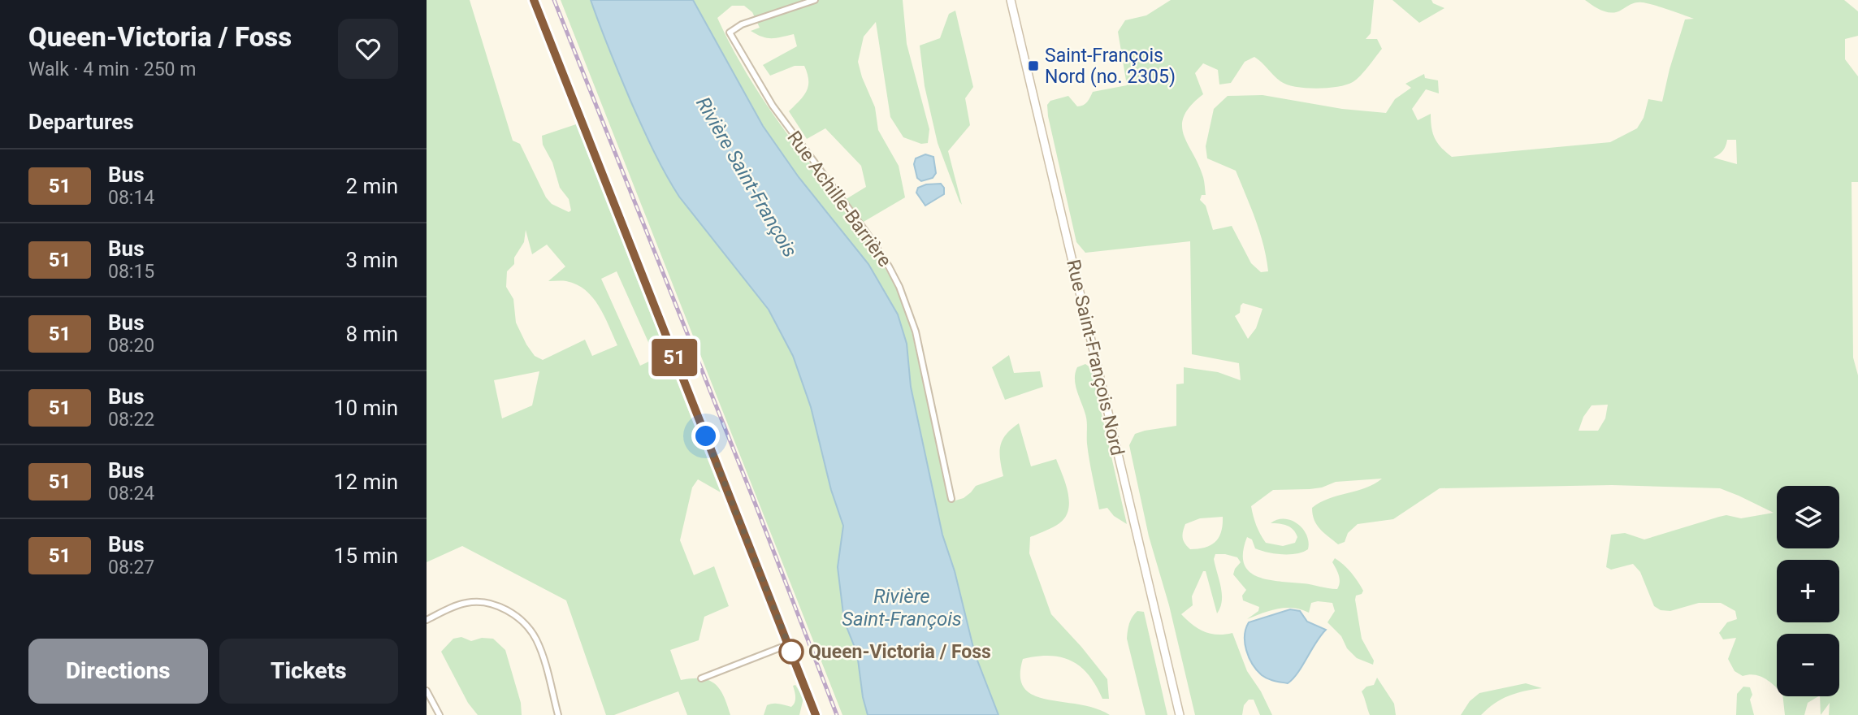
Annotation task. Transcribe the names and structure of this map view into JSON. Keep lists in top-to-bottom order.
{
  "streets": {
    "street": ["Rue Achille-Barrière", "Rue Saint-François Nord"]
  },
  "water": ["Rivière Saint-François"],
  "places": {
    "transit": ["Saint-François Nord (no. 2305)"],
    "other": ["Queen-Victoria / Foss"]
  },
  "lines": ["bus line 51"],
  "page": {
    "heading": [
      ["Queen-Victoria / Foss", "Walk · 4 min · 250 m"],
      "Departures"
    ],
    "on_map": "51",
    "list": [
      {
        "mark": "51",
        "name": "Bus",
        "note": "08:14",
        "value": "2 min"
      },
      {
        "mark": "51",
        "name": "Bus",
        "note": "08:15",
        "value": "3 min"
      },
      {
        "mark": "51",
        "name": "Bus",
        "note": "08:20",
        "value": "8 min"
      },
      {
        "mark": "51",
        "name": "Bus",
        "note": "08:22",
        "value": "10 min"
      },
      {
        "mark": "51",
        "name": "Bus",
        "note": "08:24",
        "value": "12 min"
      },
      {
        "mark": "51",
        "name": "Bus",
        "note": "08:27",
        "value": "15 min"
      }
    ],
    "map_buttons": ["+", "−"],
    "buttons": ["Directions", "Tickets"]
  }
}
